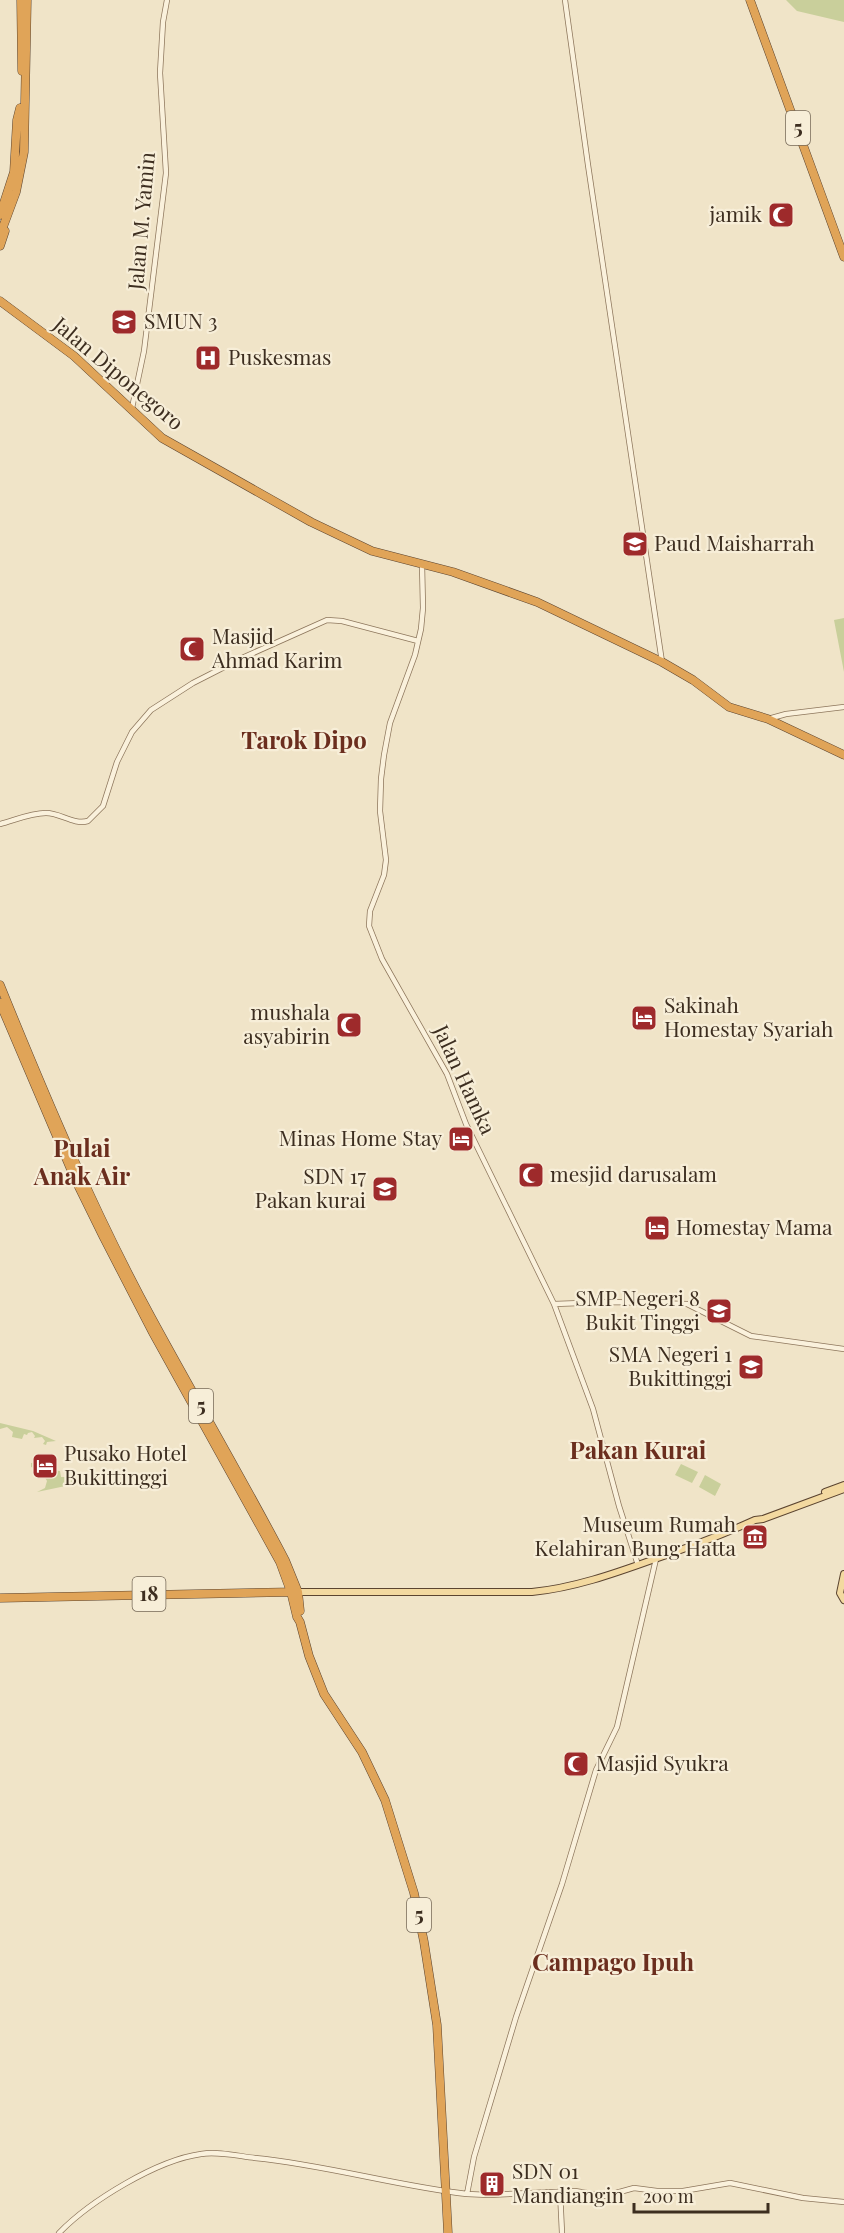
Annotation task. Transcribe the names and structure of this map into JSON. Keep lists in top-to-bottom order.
{
  "streets": {
    "highway": ["5", "Jalan Diponegoro", "18"],
    "street": ["Jalan M. Yamin", "Jalan Hamka"]
  },
  "crossings": [
    ["5", "18"],
    ["Jalan M. Yamin", "Jalan Diponegoro"],
    ["Jalan Diponegoro", "Jalan Hamka"]
  ],
  "districts": [
    "Tarok Dipo",
    "Pulai Anak Air",
    "Pakan Kurai",
    "Campago Ipuh"
  ],
  "places": {
    "mosque": [
      "jamik",
      "Masjid Ahmad Karim",
      "mushala asyabirin",
      "mesjid darusalam",
      "Masjid Syukra"
    ],
    "school or university": [
      "SMUN 3",
      "Paud Maisharrah",
      "SDN 17 Pakan kurai",
      "SMP Negeri 8 Bukit Tinggi",
      "SMA Negeri 1 Bukittinggi"
    ],
    "hospital": ["Puskesmas"],
    "hotel": [
      "Sakinah Homestay Syariah",
      "Minas Home Stay",
      "Homestay Mama",
      "Pusako Hotel Bukittinggi"
    ],
    "museum": ["Museum Rumah Kelahiran Bung Hatta"],
    "building": ["SDN 01 Mandiangin"]
  },
  "scale_bar": "200 m"
}
